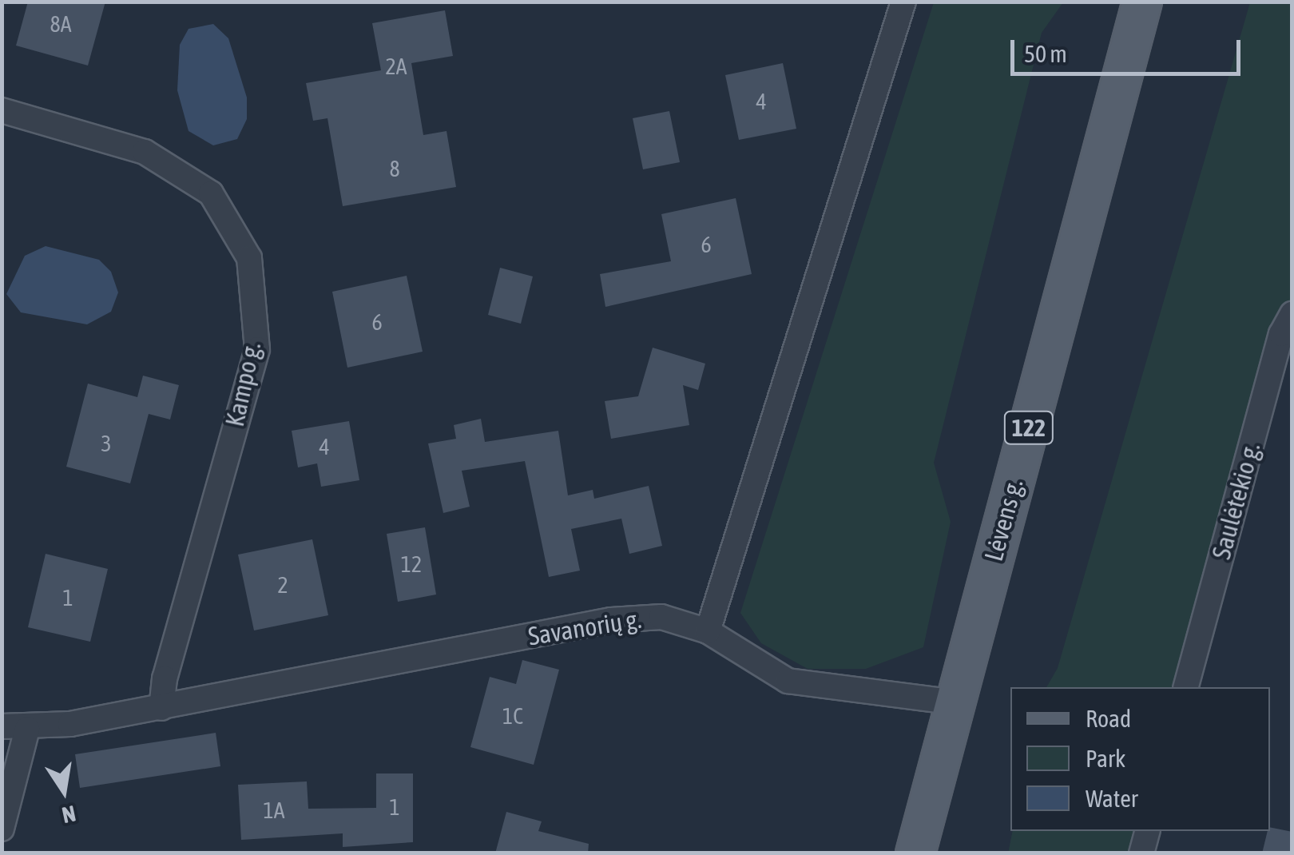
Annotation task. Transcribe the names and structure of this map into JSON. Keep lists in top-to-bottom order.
{
  "streets": {
    "main road": ["122", "Lėvens g."],
    "street": ["Kampo g.", "Saulėtekio g.", "Savanorių g."]
  },
  "crossings": [
    ["Kampo g.", "Savanorių g."],
    ["Lėvens g.", "Savanorių g."]
  ],
  "house_numbers": [
    "8A",
    "2A",
    "4",
    "8",
    "6",
    "6",
    "3",
    "4",
    "12",
    "2",
    "1",
    "1C",
    "1",
    "1A"
  ],
  "legend": ["Road", "Park", "Water"],
  "scale_bar": "50 m",
  "north": "bottom"
}
